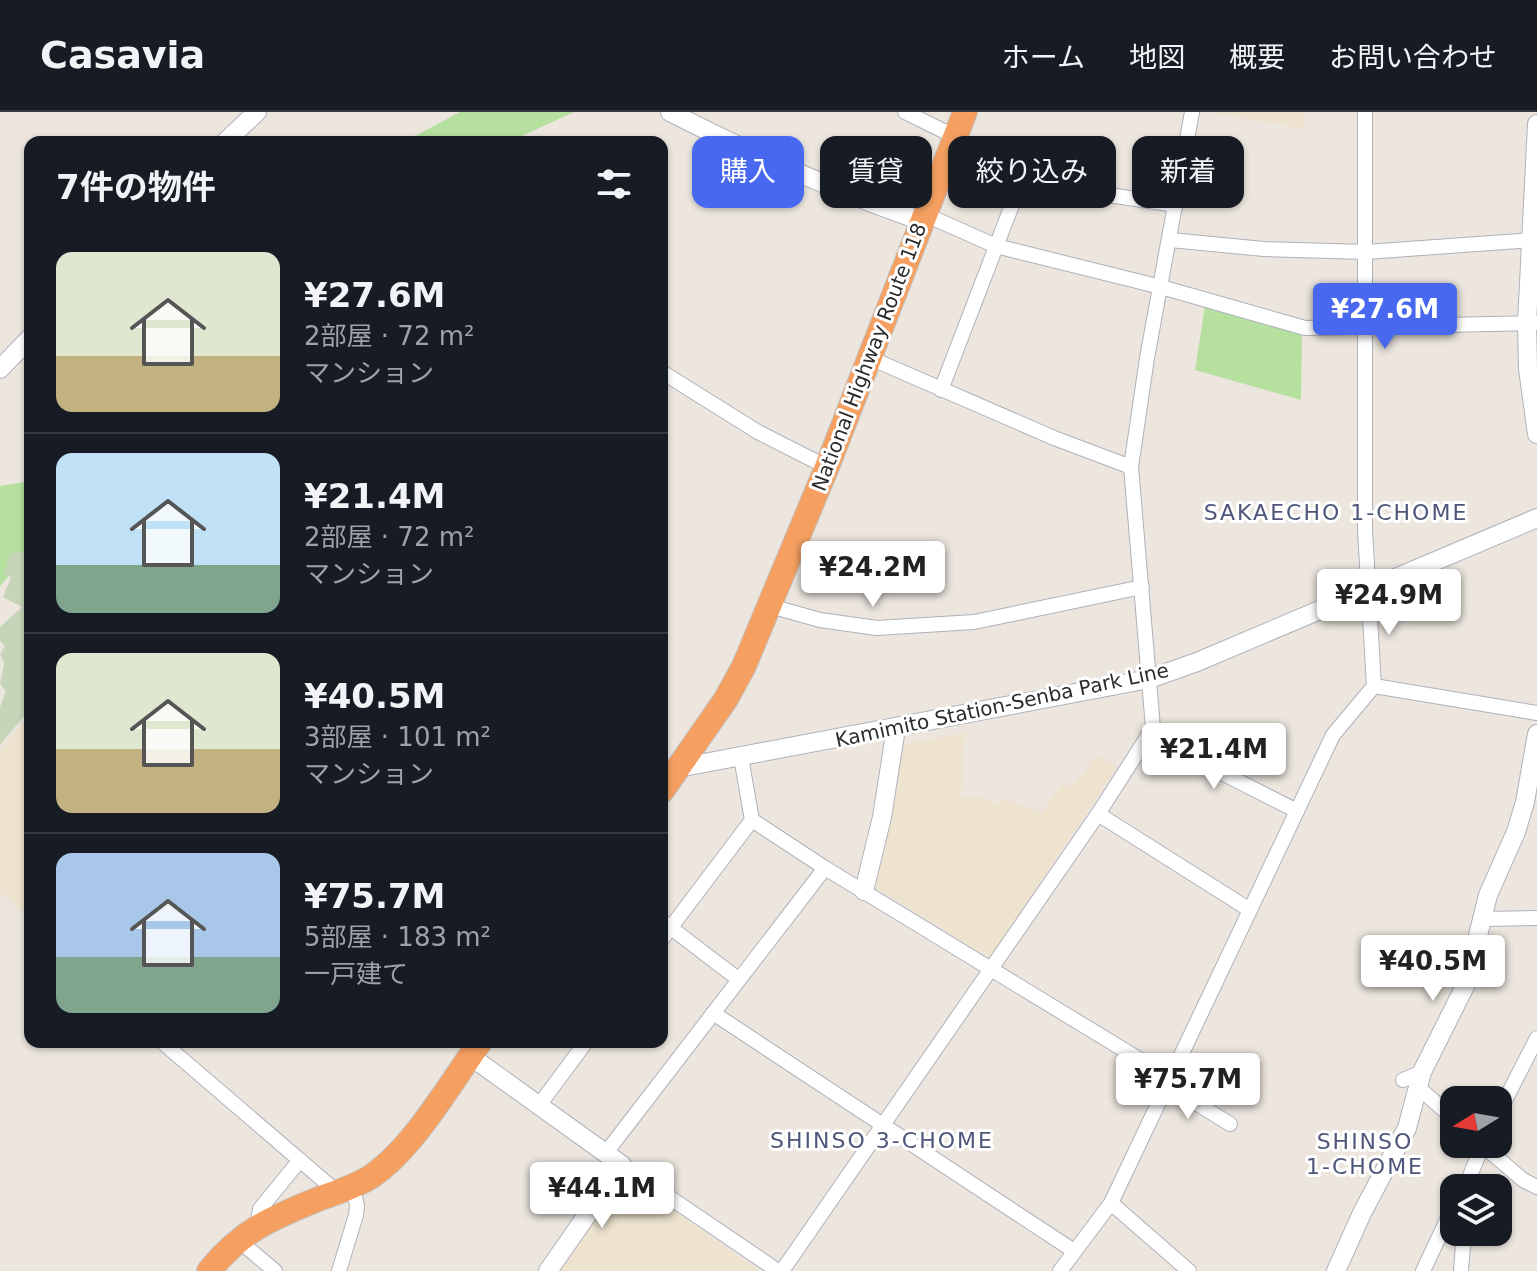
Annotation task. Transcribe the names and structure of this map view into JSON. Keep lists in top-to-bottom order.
{
  "streets": {
    "highway": ["National Highway Route 118"],
    "street": ["Kamimito Station-Senba Park Line"]
  },
  "crossings": [
    ["National Highway Route 118", "Kamimito Station-Senba Park Line"]
  ],
  "districts": ["SAKAECHO 1-CHOME", "SHINSO 3-CHOME", "SHINSO 1-CHOME"],
  "north": "left",
  "page": {
    "header": "Casavia",
    "nav": [
      "ホーム",
      "地図",
      "概要",
      "お問い合わせ"
    ],
    "chip": [
      "購入",
      "賃貸",
      "絞り込み",
      "新着"
    ],
    "heading": "7件の物件",
    "list": [
      {
        "name": "¥27.6M",
        "note": "2部屋 · 72 m² · マンション"
      },
      {
        "name": "¥21.4M",
        "note": "2部屋 · 72 m² · マンション"
      },
      {
        "name": "¥40.5M",
        "note": "3部屋 · 101 m² · マンション"
      },
      {
        "name": "¥75.7M",
        "note": "5部屋 · 183 m² · 一戸建て"
      }
    ],
    "price": [
      "¥27.6M",
      "¥24.2M",
      "¥24.9M",
      "¥21.4M",
      "¥40.5M",
      "¥75.7M",
      "¥44.1M"
    ]
  }
}
